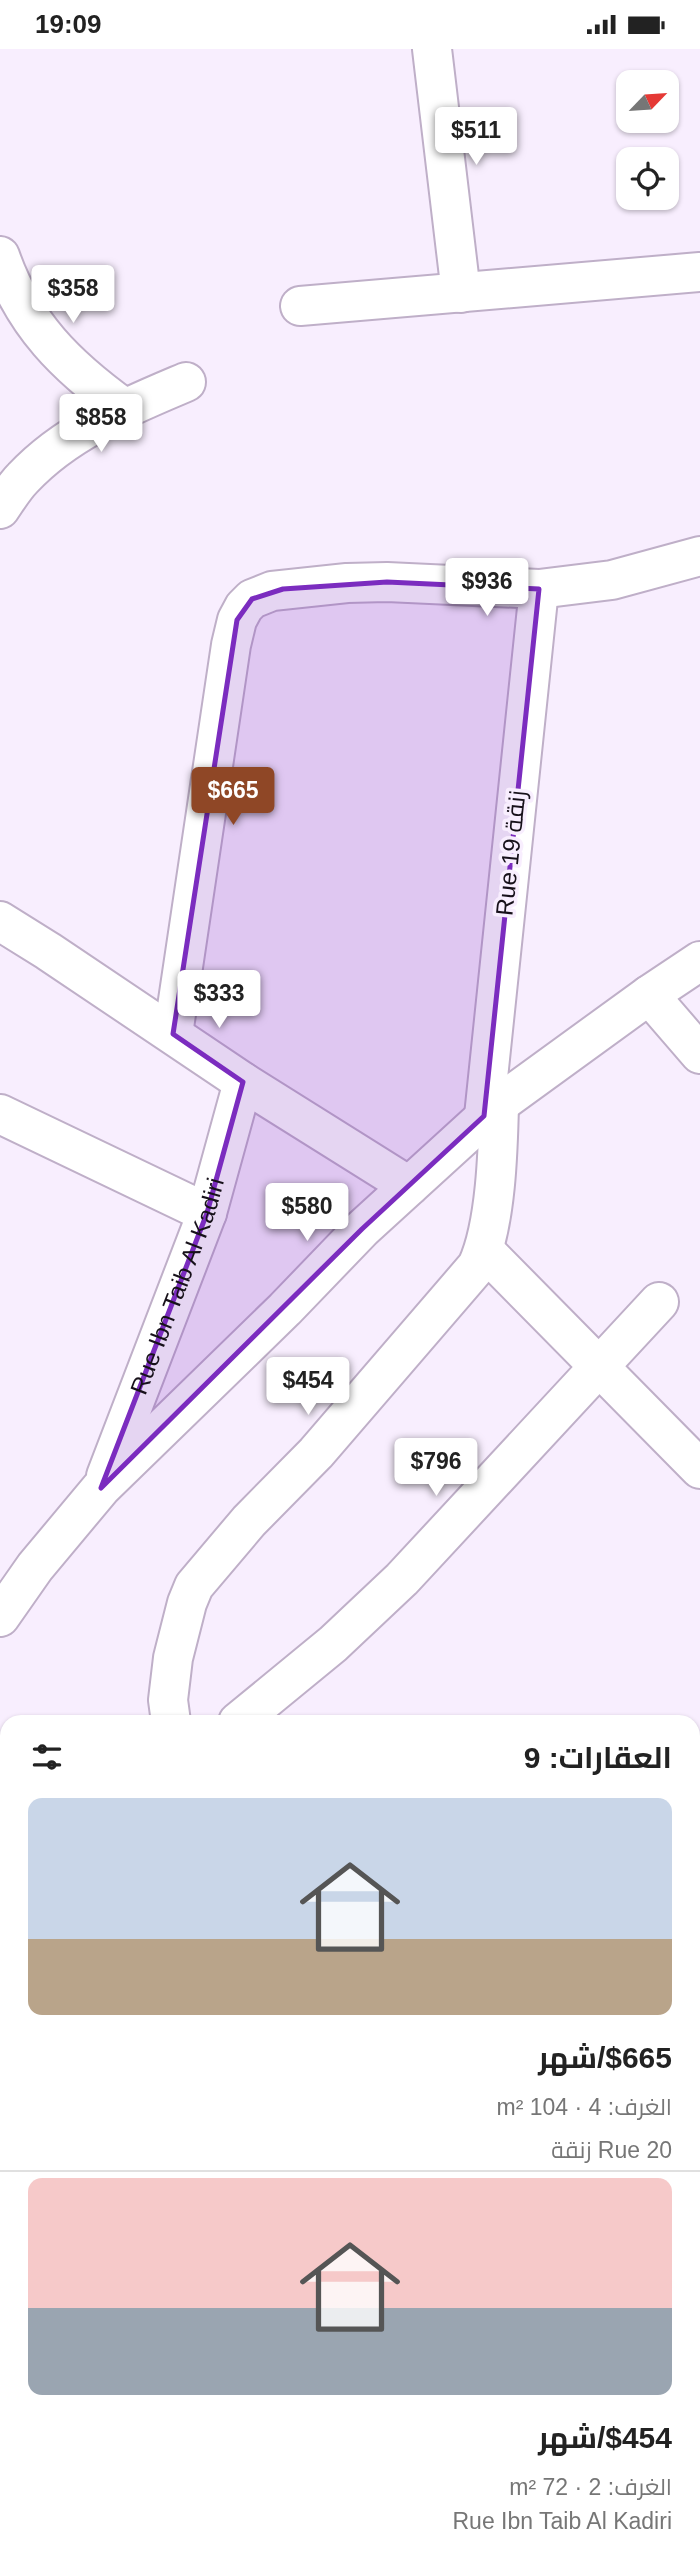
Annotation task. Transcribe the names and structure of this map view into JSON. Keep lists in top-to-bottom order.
{
  "streets": {
    "street": ["Rue 19 زنقة", "Rue Ibn Taib Al Kadiri"]
  },
  "north": "top right",
  "page": {
    "status": "19:09",
    "price": [
      "$511",
      "$358",
      "$858",
      "$936",
      "$665",
      "$333",
      "$580",
      "$454",
      "$796"
    ],
    "heading": "العقارات: 9",
    "list": [
      {
        "name": "$665/شهر",
        "note": "الغرف: 4 · 104 m² · Rue 20 زنقة"
      },
      {
        "name": "$454/شهر",
        "note": "الغرف: 2 · 72 m² · Rue Ibn Taib Al Kadiri"
      }
    ]
  }
}
